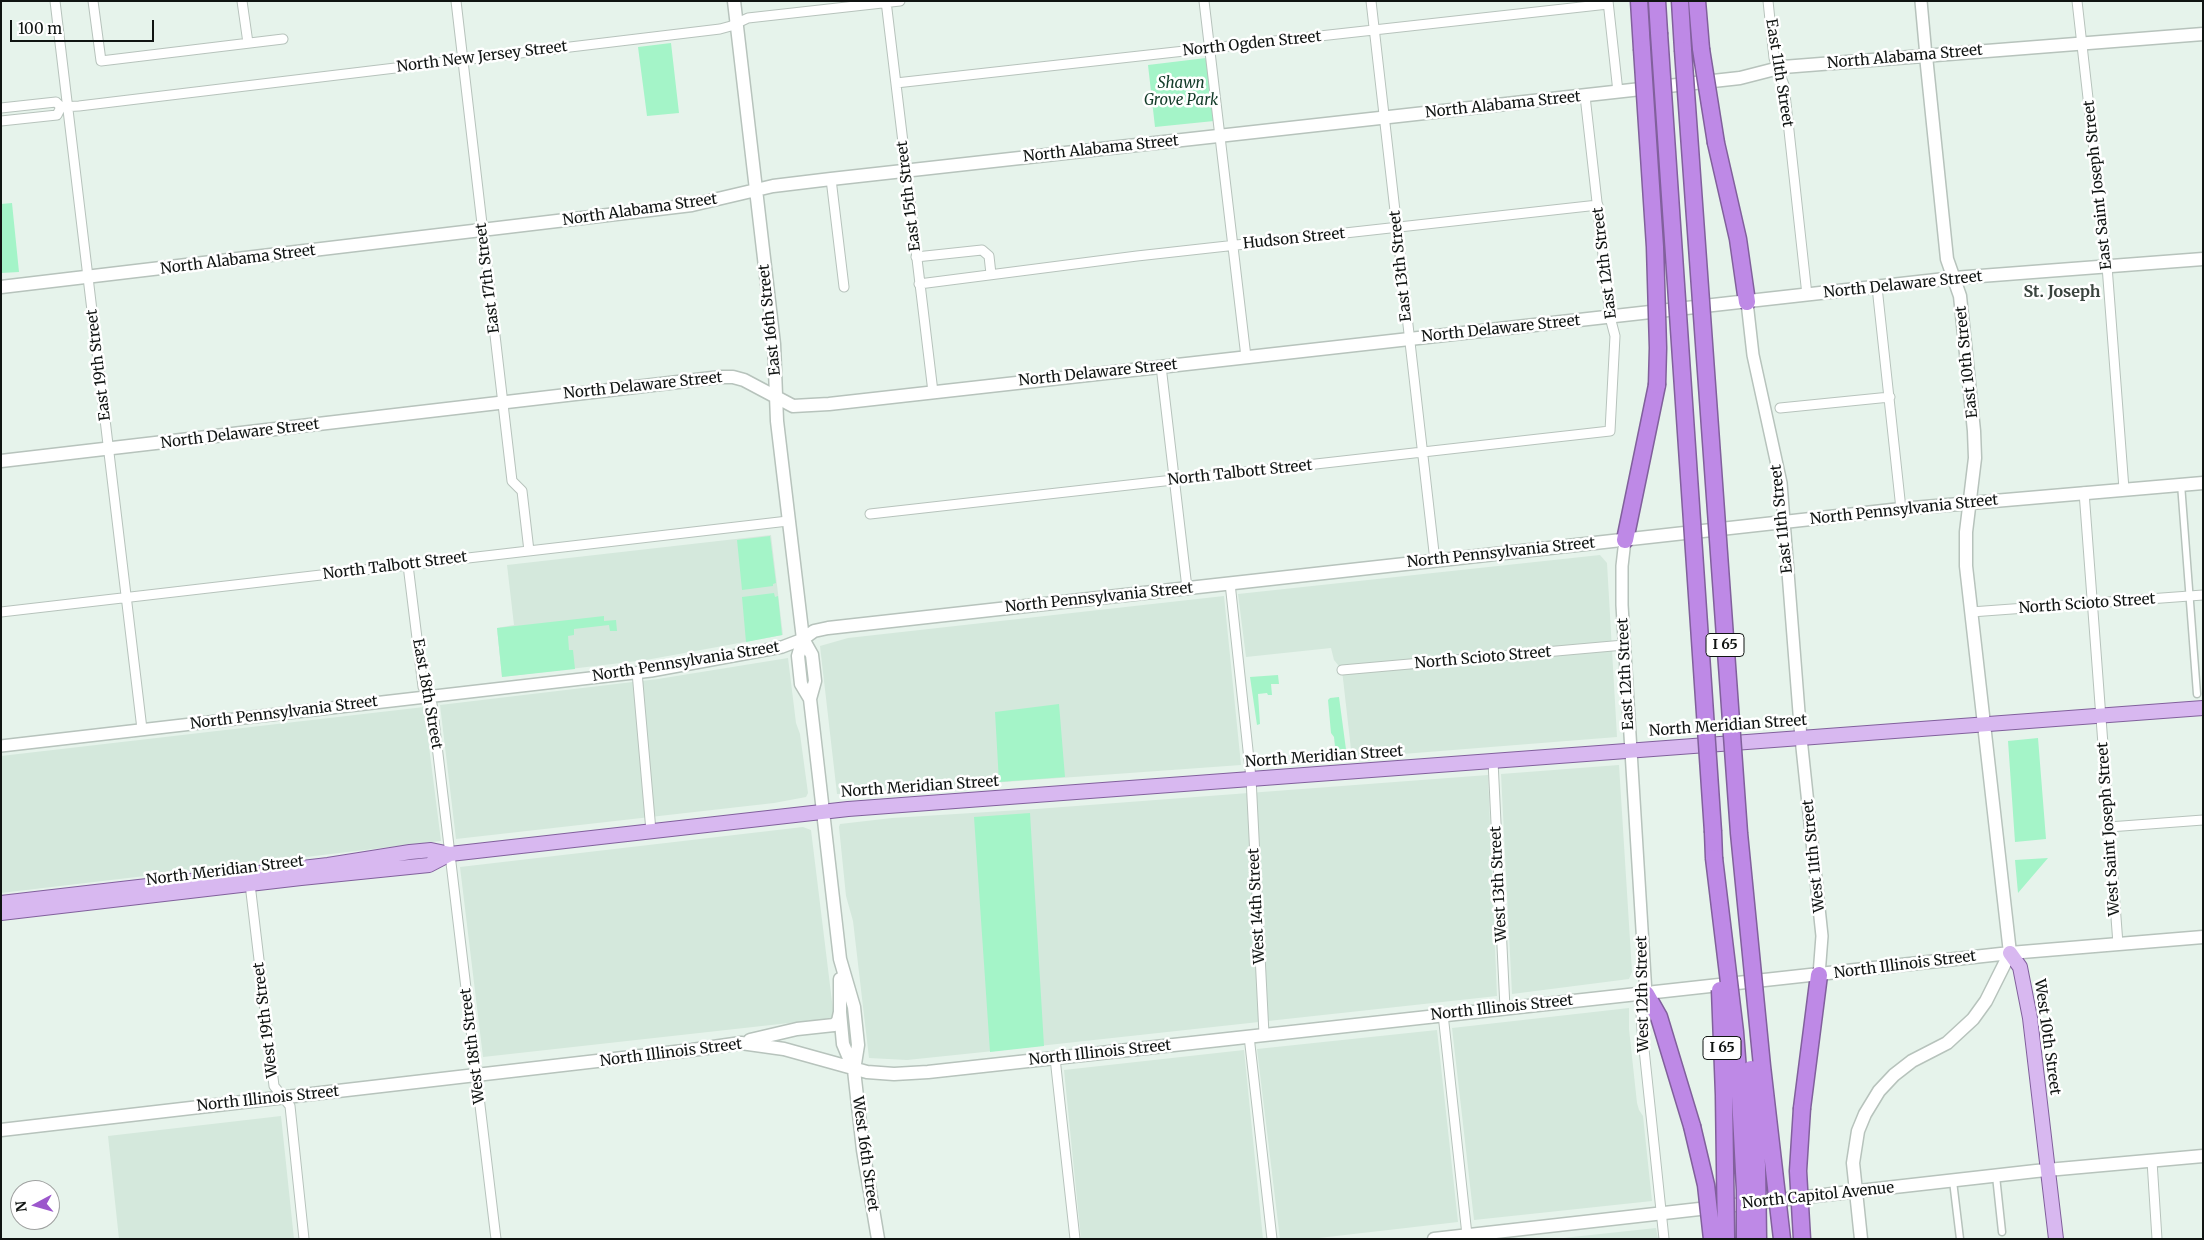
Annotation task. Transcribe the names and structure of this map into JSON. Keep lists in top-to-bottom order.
{
  "streets": {
    "highway": ["I 65"],
    "main road": [
      "North Alabama Street",
      "North Delaware Street",
      "East 16th Street",
      "East 10th Street",
      "North Pennsylvania Street",
      "North Meridian Street",
      "North Illinois Street",
      "West 10th Street",
      "West 16th Street",
      "North Capitol Avenue"
    ],
    "street": [
      "North Ogden Street",
      "North New Jersey Street",
      "East 11th Street",
      "East Saint Joseph Street",
      "East 15th Street",
      "Hudson Street",
      "East 12th Street",
      "East 13th Street",
      "East 17th Street",
      "East 19th Street",
      "North Talbott Street",
      "North Scioto Street",
      "East 18th Street",
      "West Saint Joseph Street",
      "West 11th Street",
      "West 13th Street",
      "West 14th Street",
      "West 12th Street",
      "West 19th Street",
      "West 18th Street"
    ]
  },
  "crossings": [
    ["North Ogden Street", "East 15th Street"],
    ["North Ogden Street", "East 13th Street"],
    ["North New Jersey Street", "East 15th Street"],
    ["North New Jersey Street", "East 17th Street"],
    ["North New Jersey Street", "East 16th Street"],
    ["North New Jersey Street", "East 19th Street"],
    ["North Alabama Street", "East 11th Street"],
    ["North Alabama Street", "East Saint Joseph Street"],
    ["North Alabama Street", "East 15th Street"],
    ["North Alabama Street", "East 12th Street"],
    ["North Alabama Street", "East 13th Street"],
    ["North Alabama Street", "East 17th Street"],
    ["North Alabama Street", "East 16th Street"],
    ["North Alabama Street", "East 10th Street"],
    ["North Alabama Street", "East 19th Street"],
    ["East 11th Street", "North Delaware Street"],
    ["East 11th Street", "North Pennsylvania Street"],
    ["East 11th Street", "North Meridian Street"],
    ["East 11th Street", "West 11th Street"],
    ["East Saint Joseph Street", "North Delaware Street"],
    ["East Saint Joseph Street", "North Pennsylvania Street"],
    ["East 15th Street", "Hudson Street"],
    ["East 15th Street", "North Delaware Street"],
    ["Hudson Street", "East 12th Street"],
    ["Hudson Street", "East 13th Street"],
    ["East 12th Street", "North Delaware Street"],
    ["East 12th Street", "North Talbott Street"],
    ["East 12th Street", "North Pennsylvania Street"],
    ["East 12th Street", "North Scioto Street"],
    ["East 12th Street", "North Meridian Street"],
    ["East 12th Street", "West 12th Street"],
    ["East 13th Street", "North Delaware Street"],
    ["East 13th Street", "North Talbott Street"],
    ["East 13th Street", "North Pennsylvania Street"],
    ["East 17th Street", "North Delaware Street"],
    ["East 17th Street", "North Talbott Street"],
    ["North Delaware Street", "East 16th Street"],
    ["North Delaware Street", "East 10th Street"],
    ["North Delaware Street", "East 19th Street"],
    ["East 16th Street", "North Talbott Street"],
    ["East 16th Street", "North Pennsylvania Street"],
    ["East 16th Street", "North Meridian Street"],
    ["East 16th Street", "West 16th Street"],
    ["East 10th Street", "North Pennsylvania Street"],
    ["East 10th Street", "North Scioto Street"],
    ["East 10th Street", "North Meridian Street"],
    ["East 10th Street", "West 10th Street"],
    ["East 19th Street", "North Talbott Street"],
    ["East 19th Street", "North Pennsylvania Street"],
    ["North Talbott Street", "East 18th Street"],
    ["North Pennsylvania Street", "East 18th Street"],
    ["North Pennsylvania Street", "West 14th Street"],
    ["East 18th Street", "North Meridian Street"],
    ["East 18th Street", "West 18th Street"],
    ["North Meridian Street", "West Saint Joseph Street"],
    ["North Meridian Street", "West 11th Street"],
    ["North Meridian Street", "West 13th Street"],
    ["North Meridian Street", "West 14th Street"],
    ["North Meridian Street", "West 12th Street"],
    ["North Meridian Street", "West 19th Street"],
    ["North Meridian Street", "West 10th Street"],
    ["North Meridian Street", "West 18th Street"],
    ["North Meridian Street", "West 16th Street"],
    ["West Saint Joseph Street", "North Illinois Street"],
    ["West 11th Street", "North Illinois Street"],
    ["West 13th Street", "North Illinois Street"],
    ["West 14th Street", "North Illinois Street"],
    ["North Illinois Street", "West 12th Street"],
    ["North Illinois Street", "West 19th Street"],
    ["North Illinois Street", "West 10th Street"],
    ["North Illinois Street", "West 18th Street"],
    ["North Illinois Street", "West 16th Street"],
    ["West 12th Street", "North Capitol Avenue"],
    ["West 10th Street", "North Capitol Avenue"]
  ],
  "districts": ["St. Joseph"],
  "parks": ["Shawn Grove Park"],
  "scale_bar": "100 m",
  "north": "left"
}
